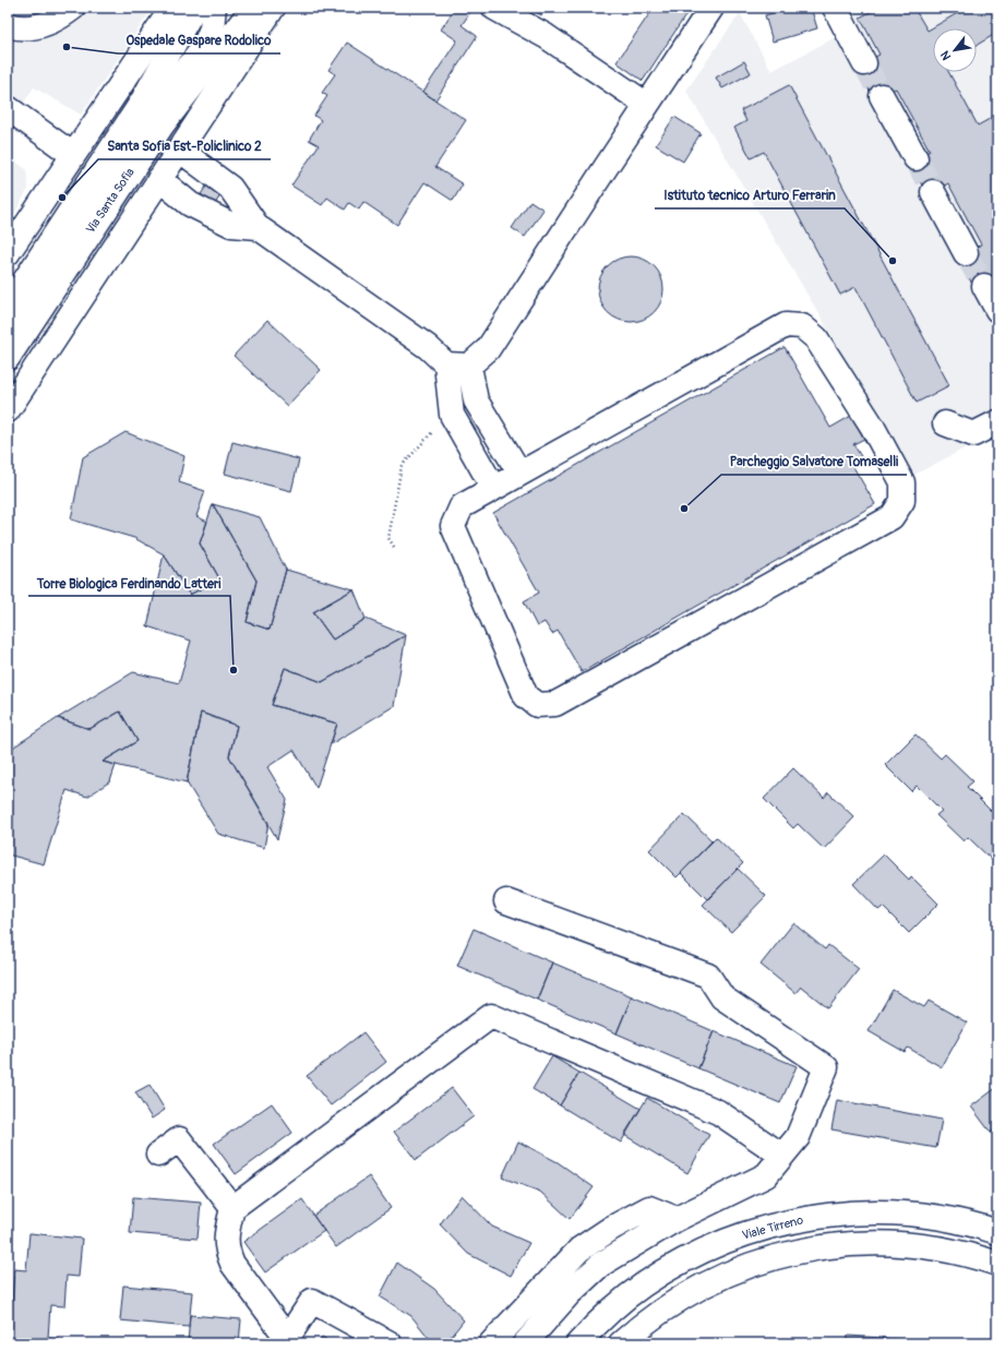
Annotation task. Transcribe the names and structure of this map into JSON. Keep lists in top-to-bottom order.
{
  "streets": {
    "street": ["Via Santa Sofia", "Viale Tirreno"]
  },
  "places": [
    "Ospedale Gaspare Rodolico",
    "Santa Sofia Est-Policlinico 2",
    "Istituto tecnico Arturo Ferrarin",
    "Parcheggio Salvatore Tomaselli",
    "Torre Biologica Ferdinando Latteri"
  ],
  "north": "bottom left"
}
